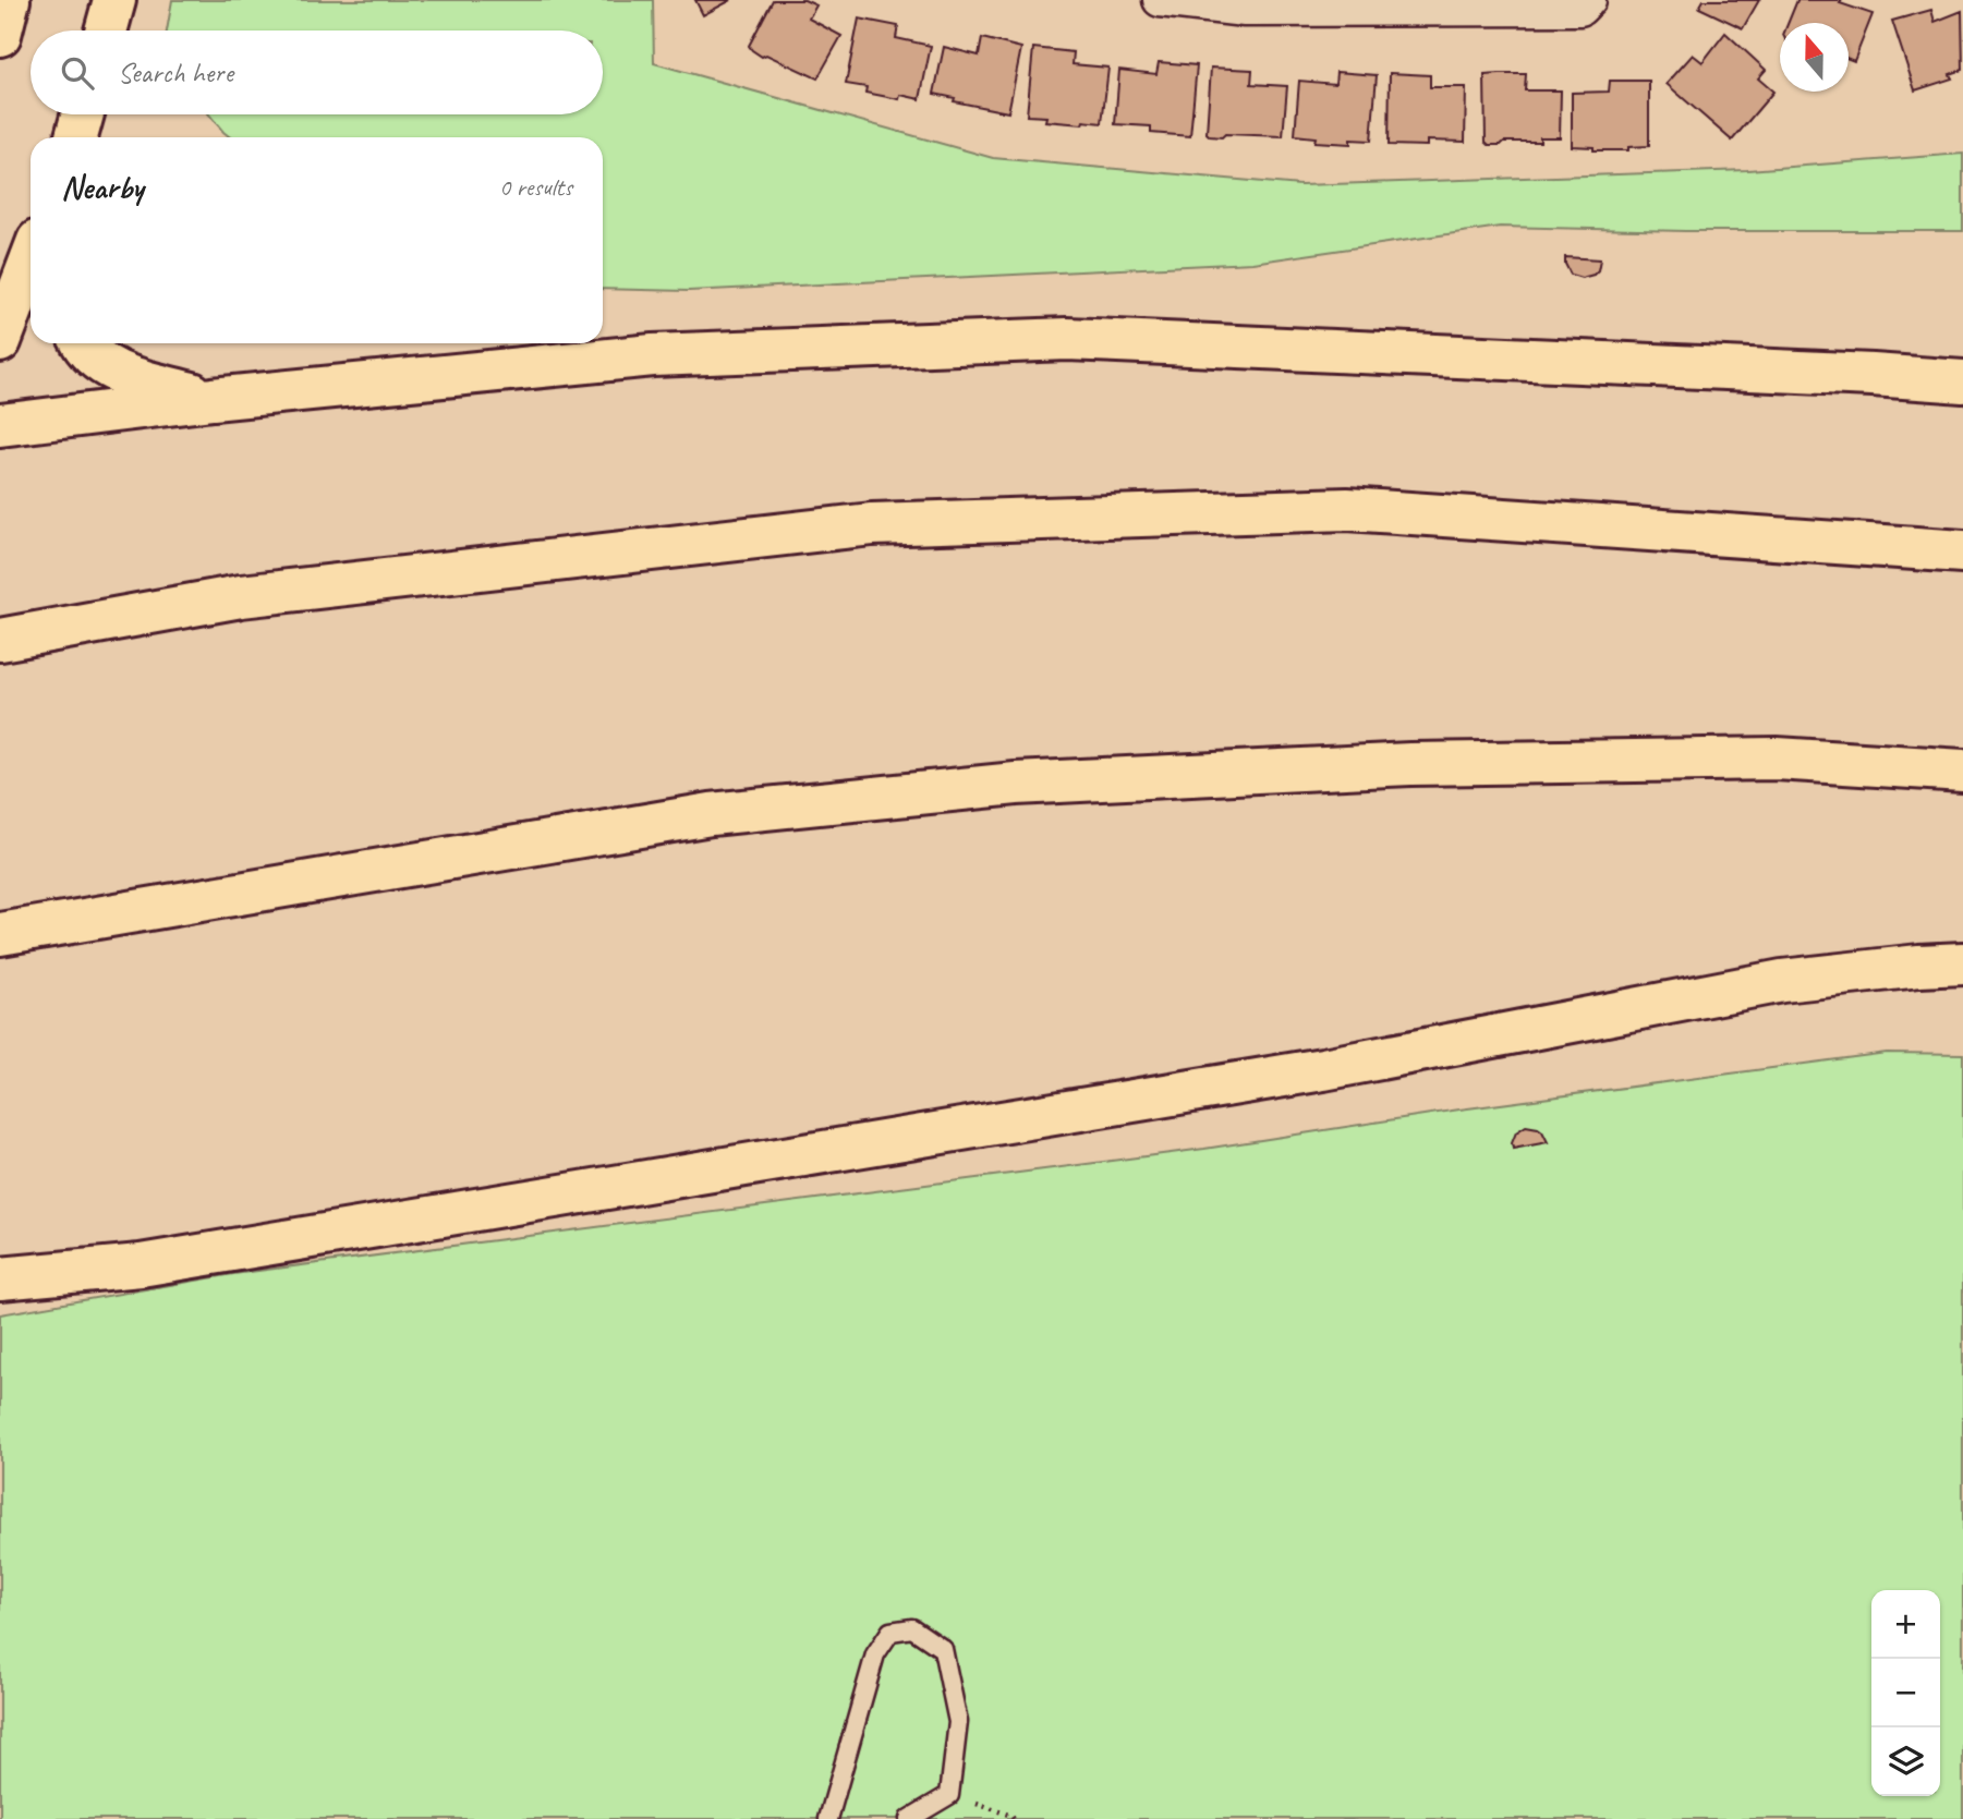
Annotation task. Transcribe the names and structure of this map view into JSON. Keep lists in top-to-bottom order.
{
  "north": "top",
  "page": {
    "search": "Search here",
    "heading": ["Nearby", "0 results"],
    "map_buttons": ["+", "−"]
  }
}
